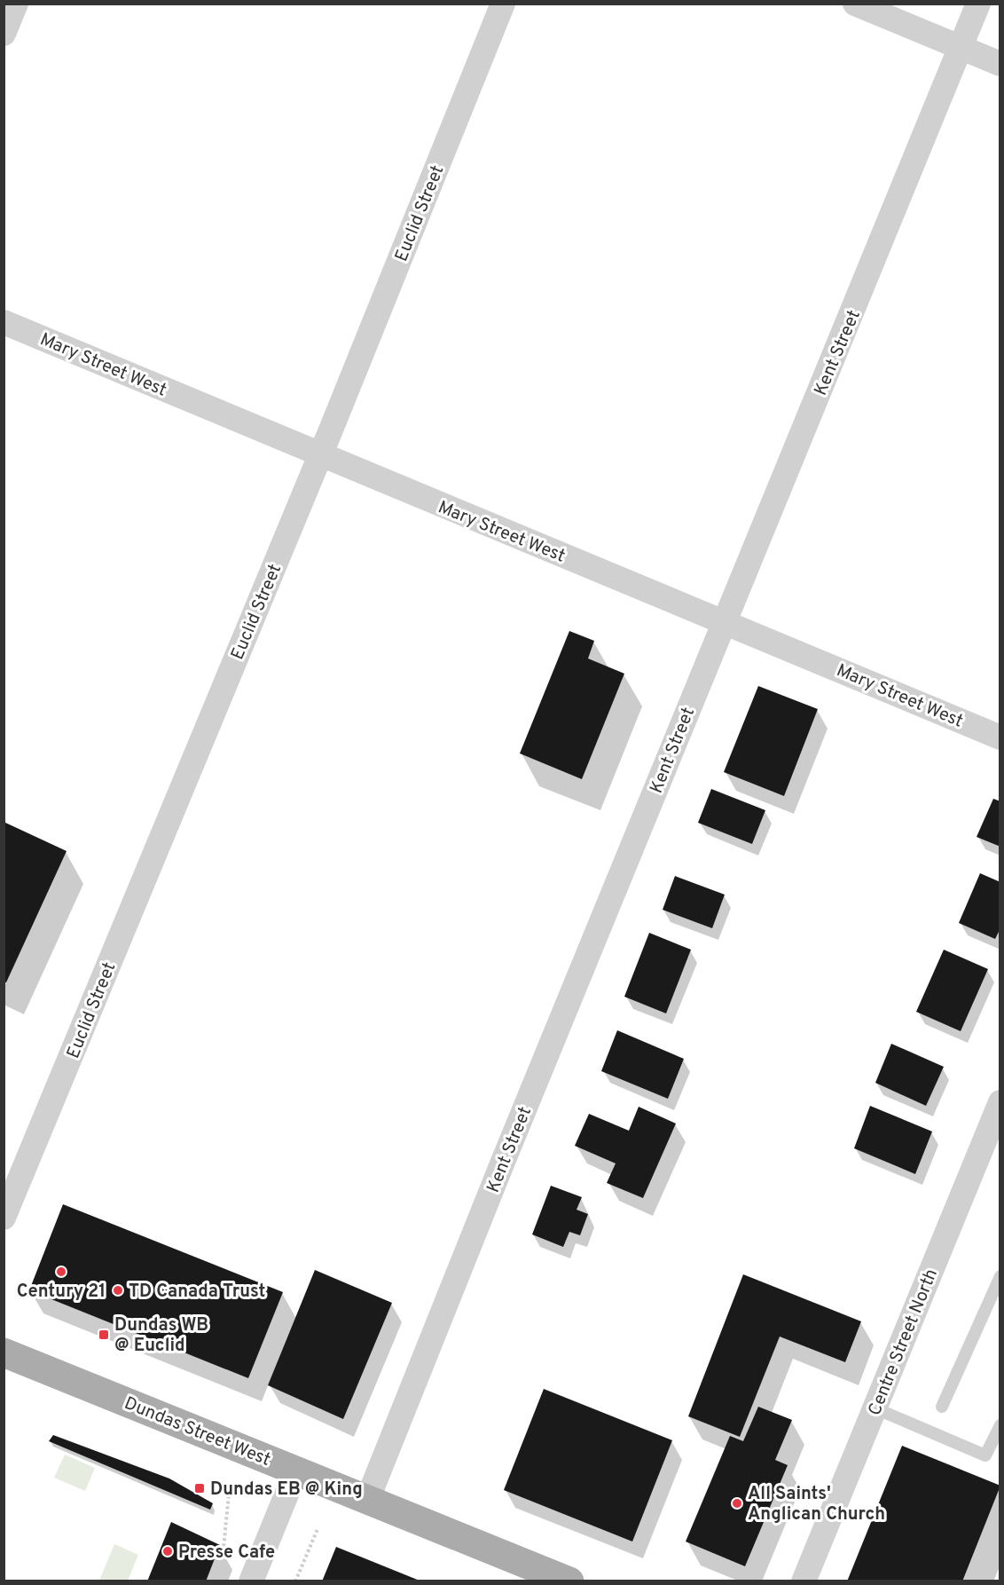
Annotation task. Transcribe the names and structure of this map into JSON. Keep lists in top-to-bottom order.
{
  "streets": {
    "main road": ["Dundas Street West"],
    "street": [
      "Euclid Street",
      "Kent Street",
      "Mary Street West",
      "Centre Street North"
    ]
  },
  "crossings": [
    ["Euclid Street", "Mary Street West"],
    ["Kent Street", "Mary Street West"],
    ["Kent Street", "Dundas Street West"]
  ],
  "places": {
    "other": [
      "Century 21",
      "TD Canada Trust",
      "All Saints' Anglican Church",
      "Presse Cafe"
    ],
    "transit": ["Dundas WB @ Euclid", "Dundas EB @ King"]
  }
}
